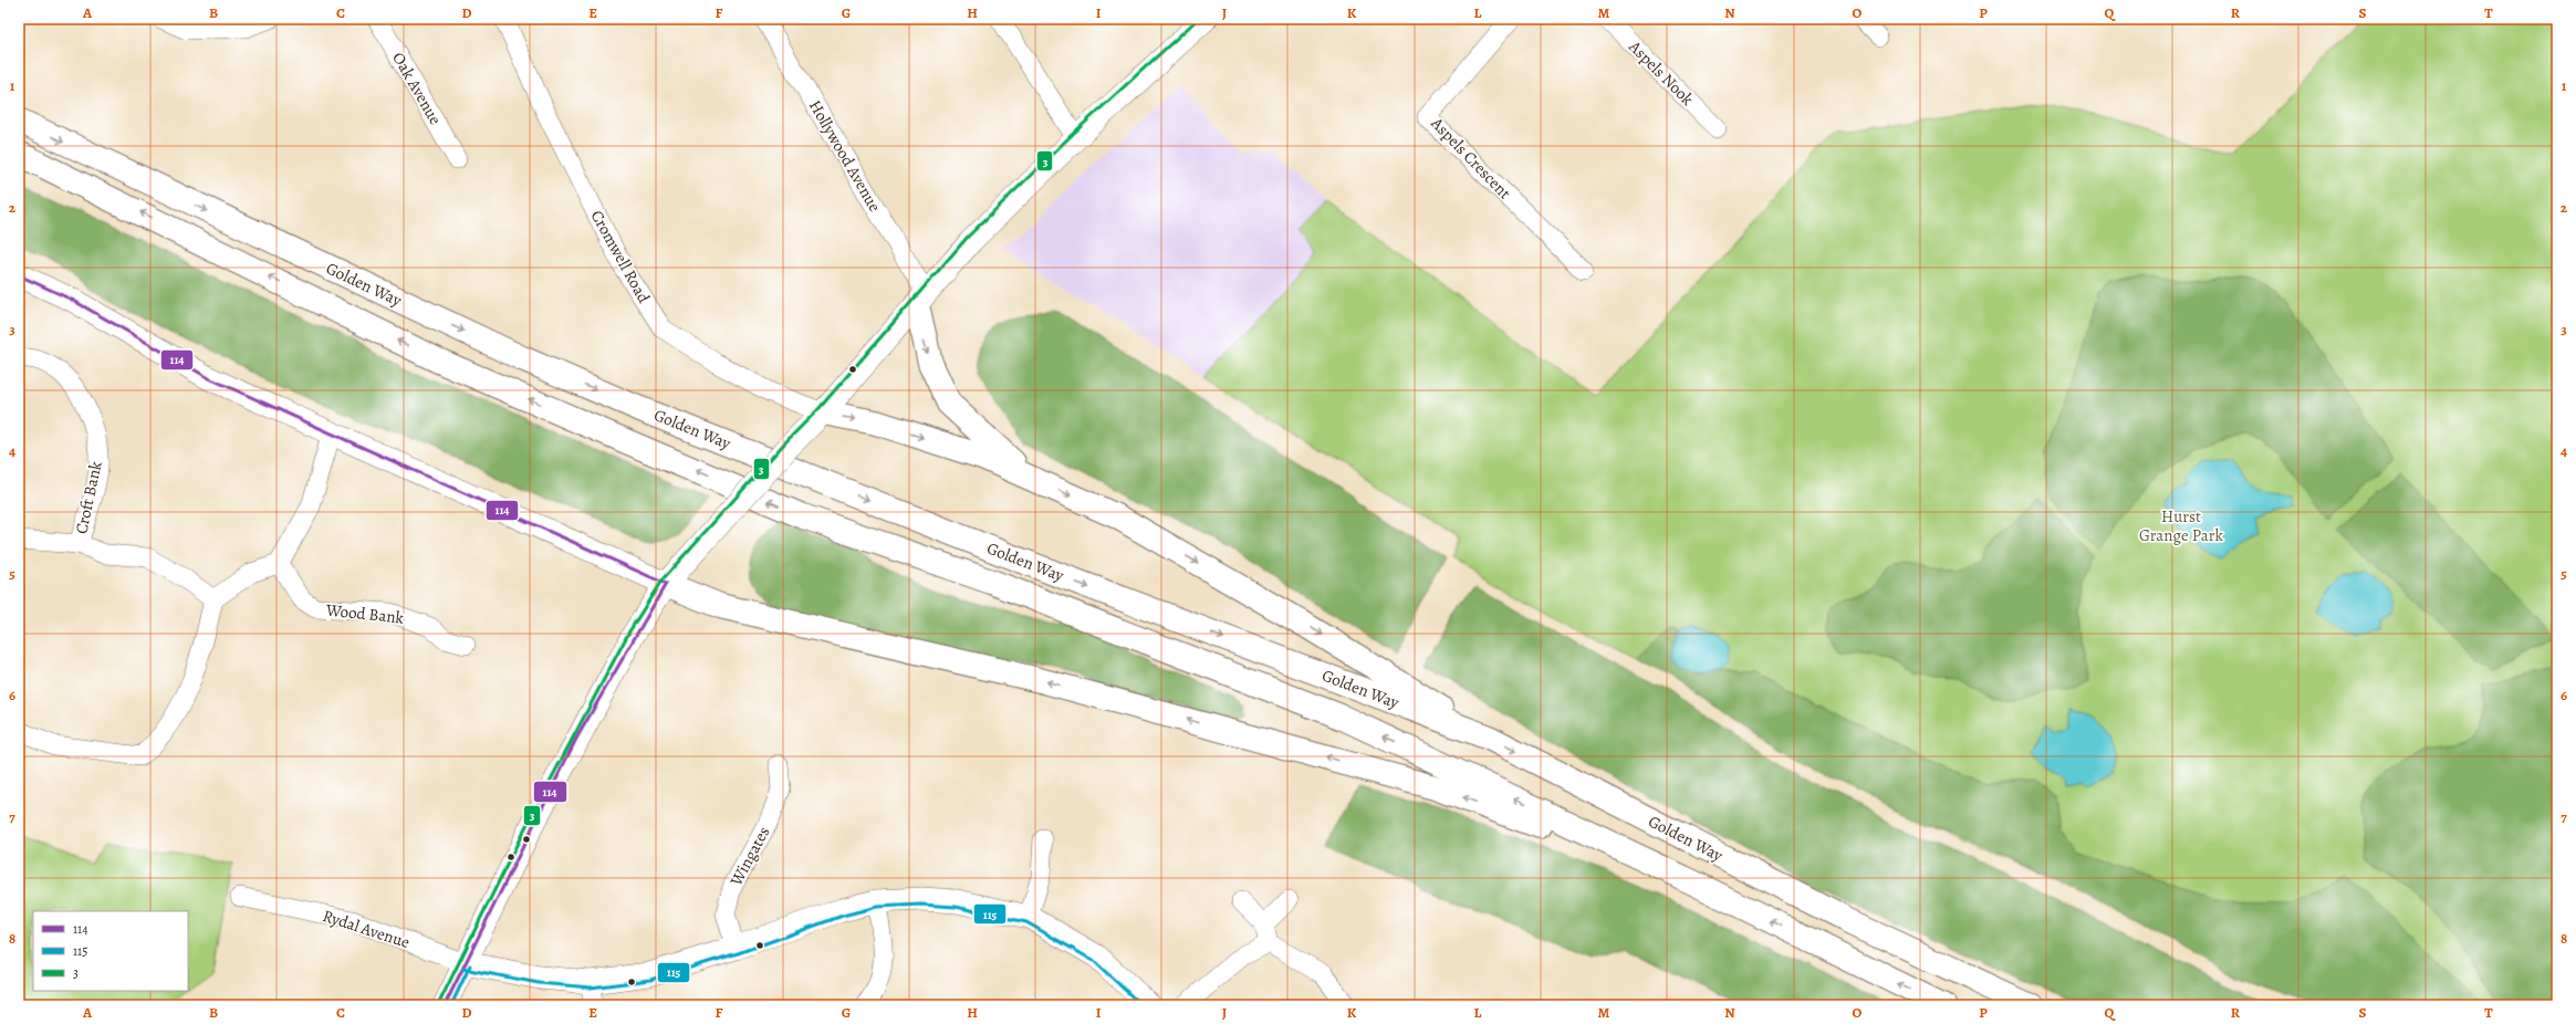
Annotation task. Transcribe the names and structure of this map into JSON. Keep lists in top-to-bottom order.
{
  "streets": {
    "highway": ["Golden Way"],
    "street": [
      "Aspels Nook",
      "Oak Avenue",
      "Hollywood Avenue",
      "Aspels Crescent",
      "Cromwell Road",
      "Croft Bank",
      "Wood Bank",
      "Wingates",
      "Rydal Avenue"
    ]
  },
  "parks": ["Hurst Grange Park"],
  "lines": ["transit line 3", "transit line 114", "transit line 115"],
  "legend": ["114", "115", "3"],
  "grid": {
    "columns": [
      "A",
      "B",
      "C",
      "D",
      "E",
      "F",
      "G",
      "H",
      "I",
      "J",
      "K",
      "L",
      "M",
      "N",
      "O",
      "P",
      "Q",
      "R",
      "S",
      "T"
    ],
    "rows": [
      "1",
      "2",
      "3",
      "4",
      "5",
      "6",
      "7",
      "8"
    ]
  }
}
